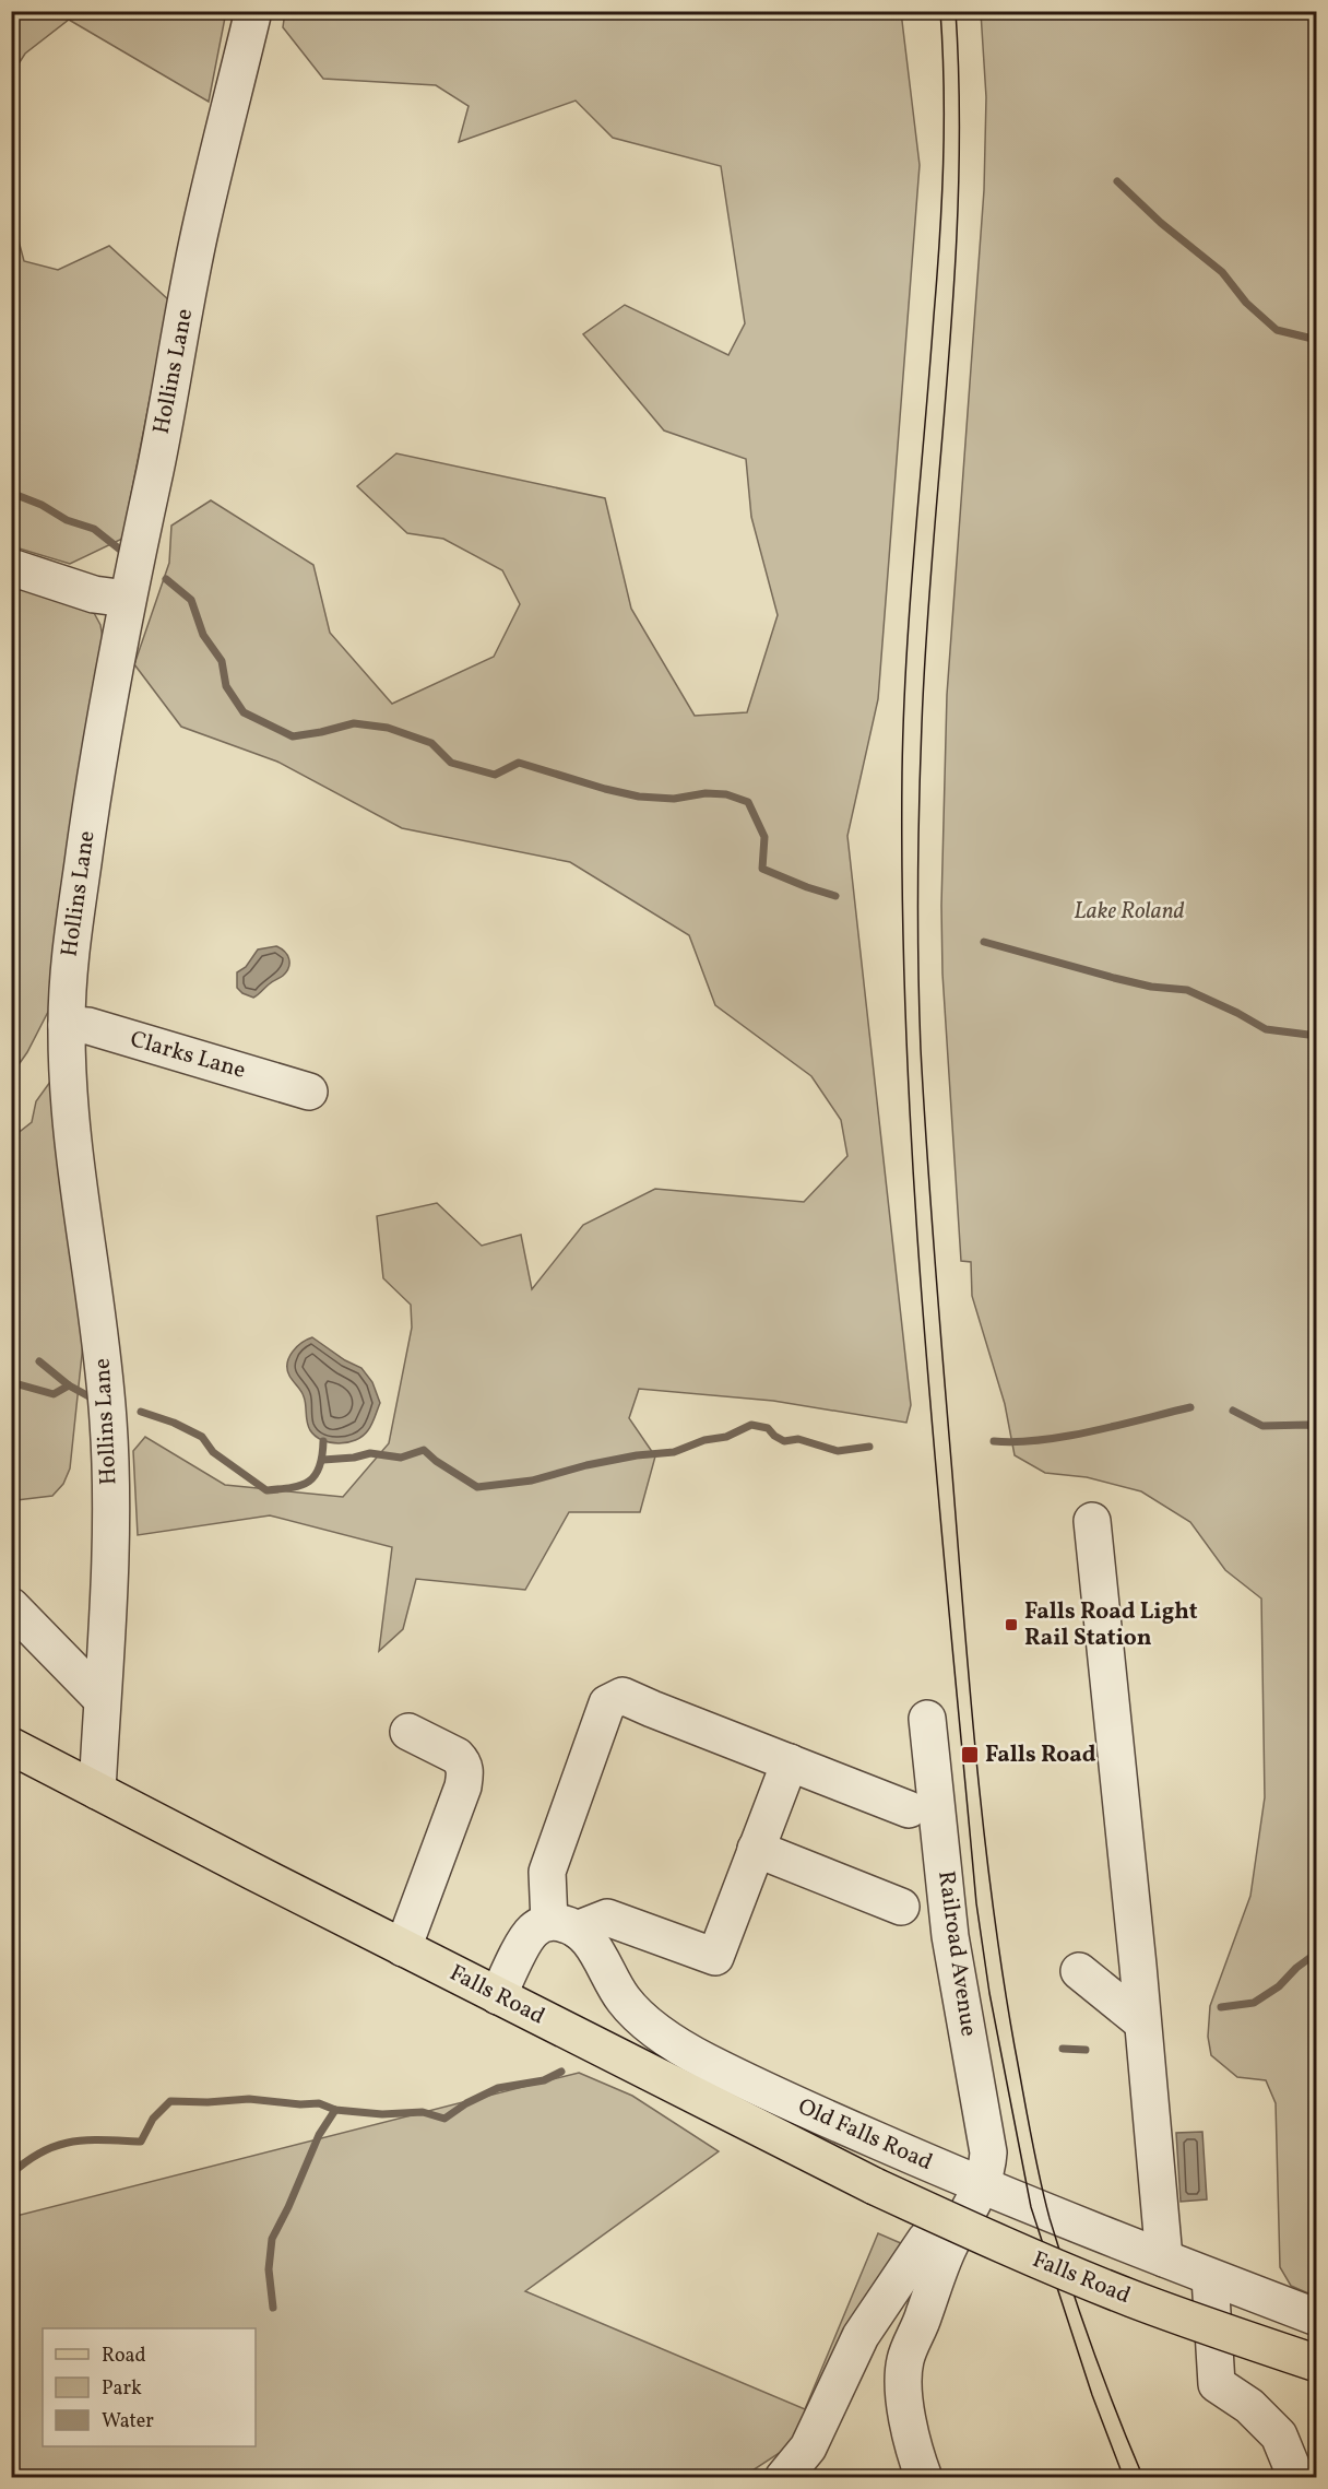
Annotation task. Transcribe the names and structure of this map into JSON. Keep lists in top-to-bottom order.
{
  "streets": {
    "main road": ["Falls Road"],
    "street": [
      "Hollins Lane",
      "Clarks Lane",
      "Railroad Avenue",
      "Old Falls Road"
    ]
  },
  "crossings": [
    ["Hollins Lane", "Clarks Lane"],
    ["Hollins Lane", "Falls Road"],
    ["Railroad Avenue", "Old Falls Road"]
  ],
  "parks": ["Lake Roland"],
  "places": {
    "transit": ["Falls Road Light Rail Station", "Falls Road"]
  },
  "legend": ["Road", "Park", "Water"]
}
